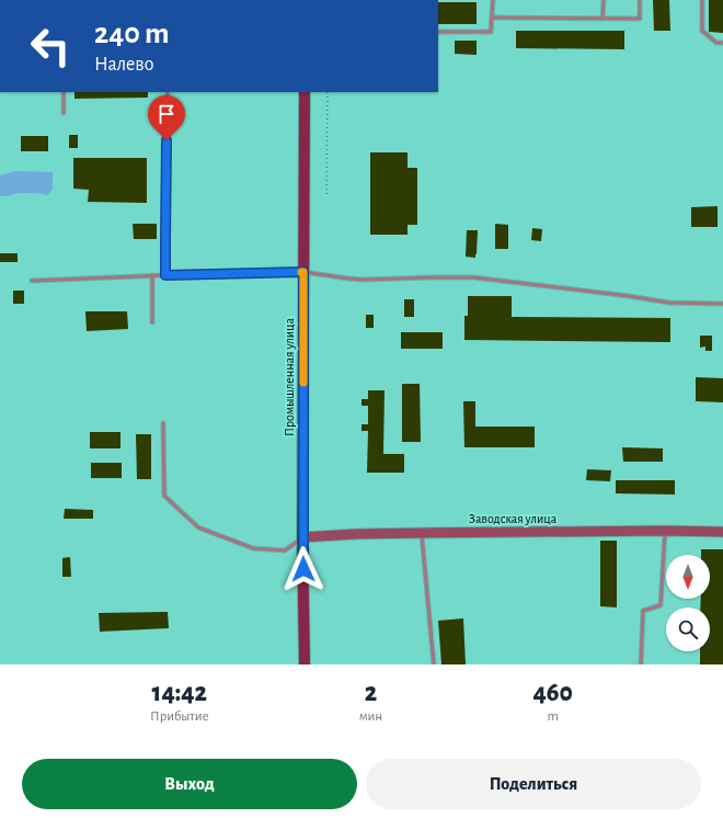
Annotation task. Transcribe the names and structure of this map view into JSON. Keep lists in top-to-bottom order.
{
  "streets": {
    "main road": ["Промышленная улица"],
    "street": ["Заводская улица"]
  },
  "crossings": [
    ["Промышленная улица", "Заводская улица"]
  ],
  "north": "bottom",
  "page": {
    "turn": ["240 m", "Налево"],
    "eta": [
      "14:42",
      "Прибытие",
      "2",
      "мин",
      "460",
      "m"
    ],
    "buttons": ["Выход", "Поделиться"]
  }
}
